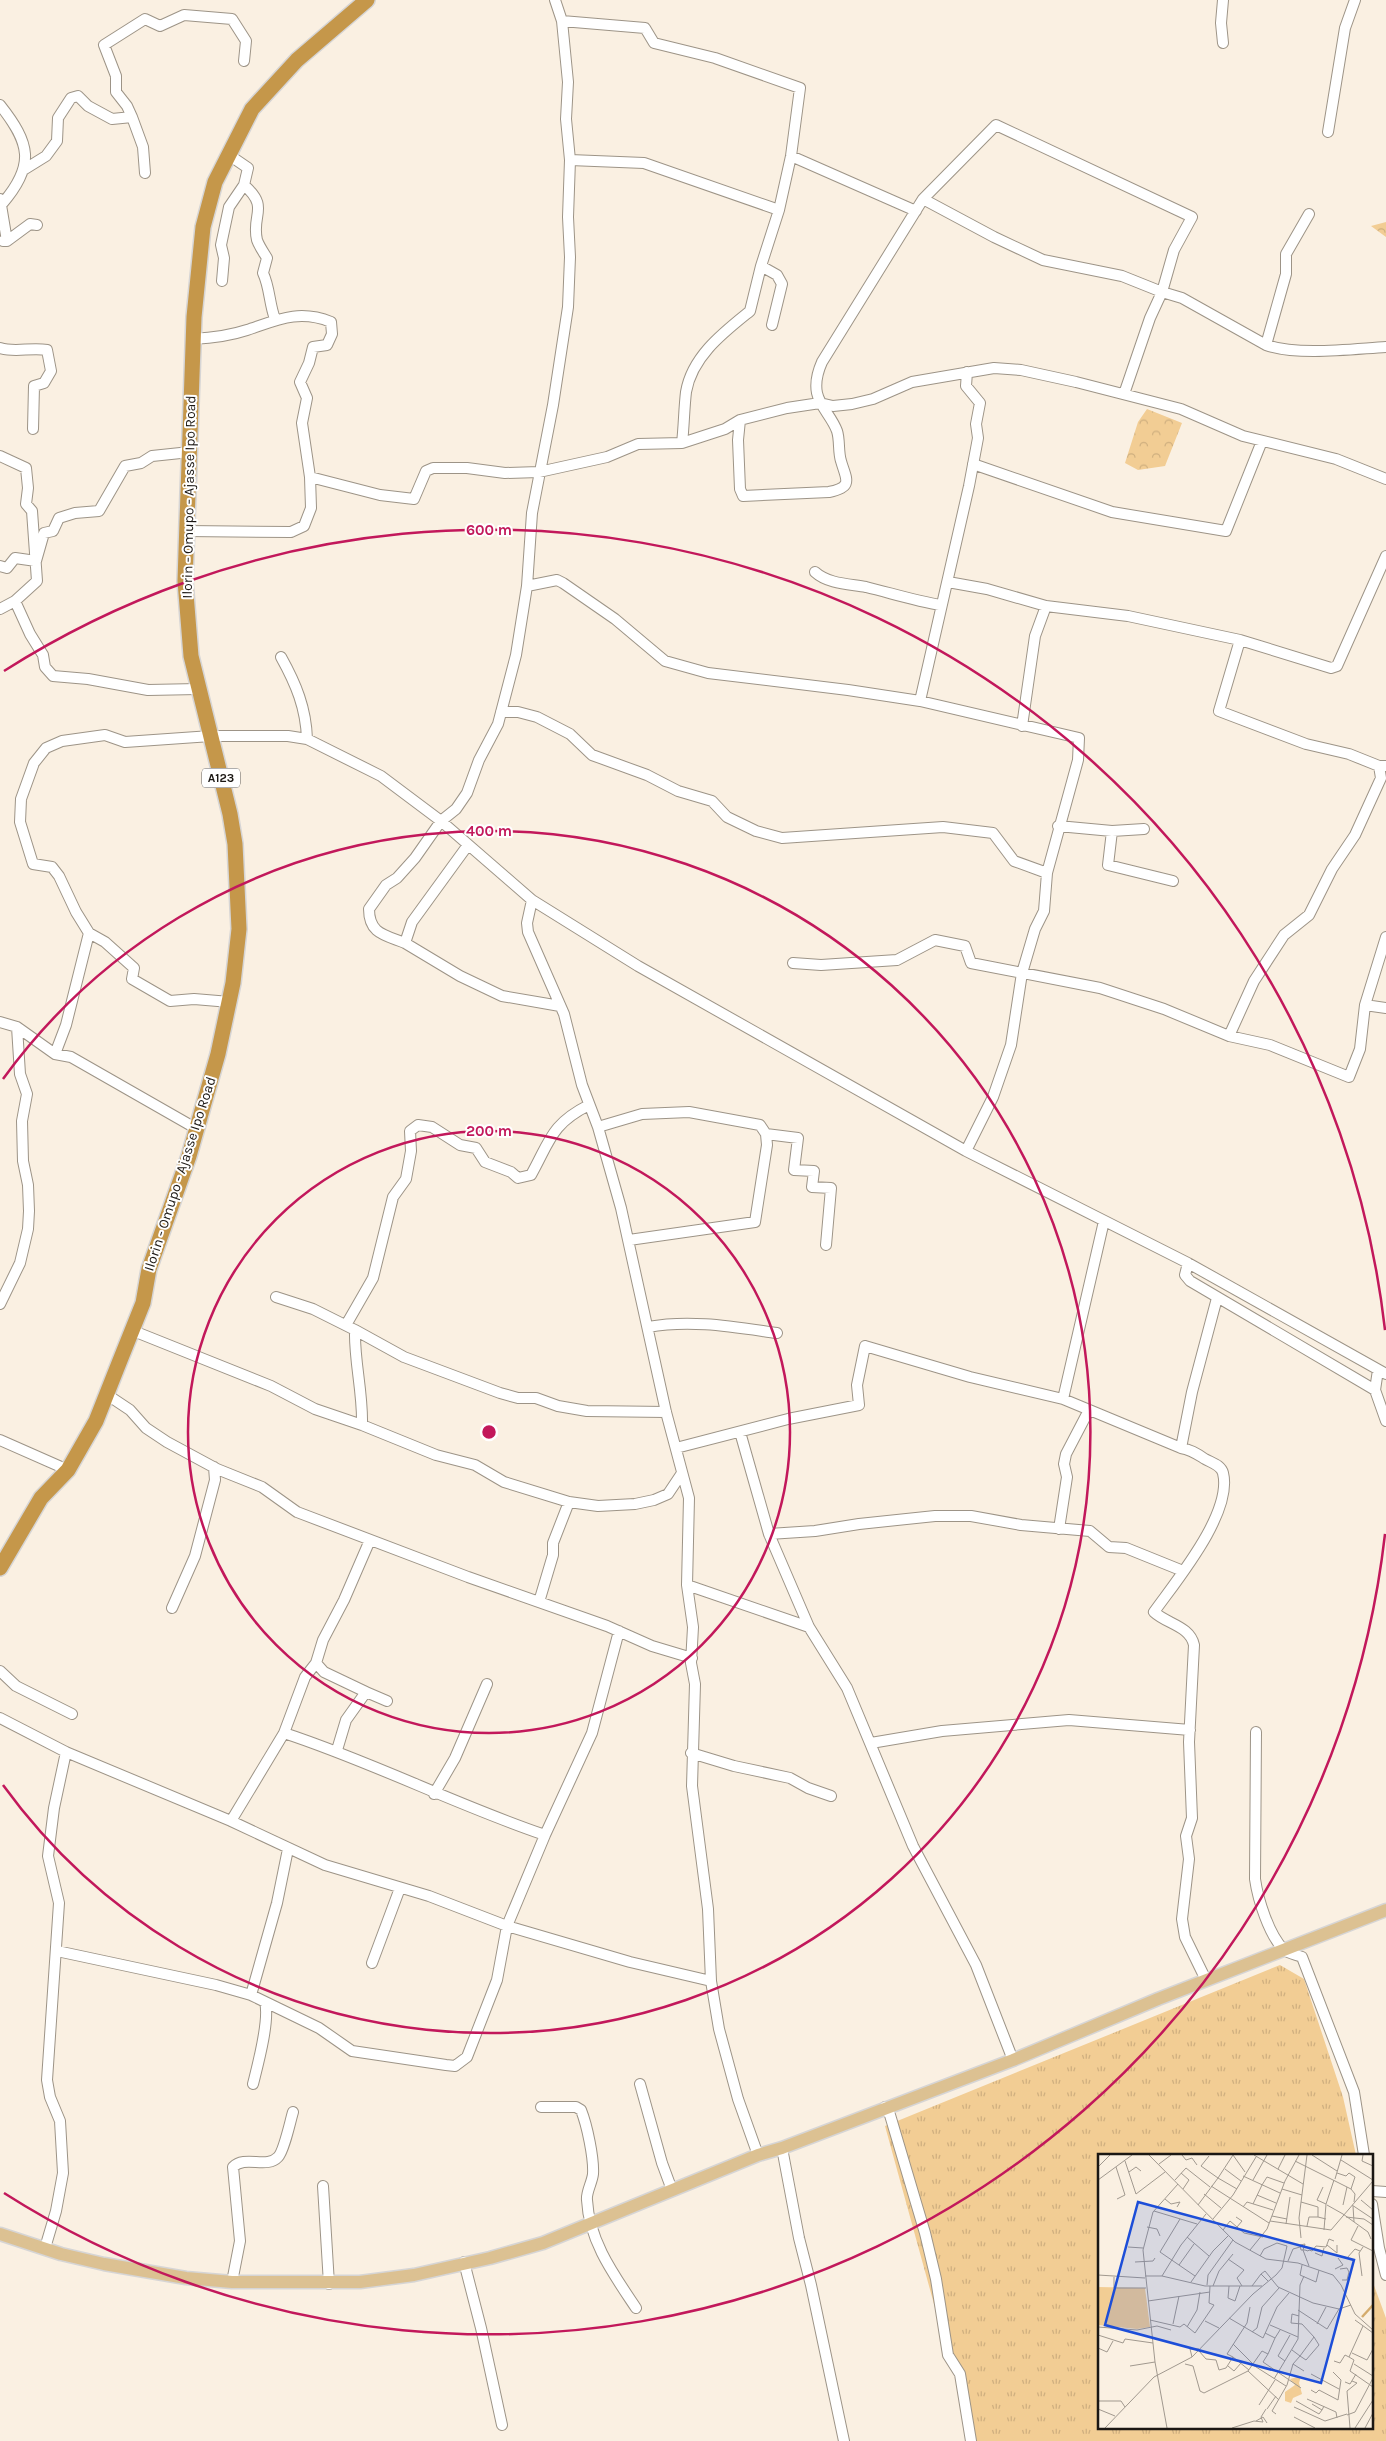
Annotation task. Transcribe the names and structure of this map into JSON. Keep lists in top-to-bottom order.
{
  "streets": {
    "highway": ["Ilorin - Omupo - Ajasse Ipo Road", "A123"]
  },
  "rings": ["600 m", "400 m", "200 m"]
}
